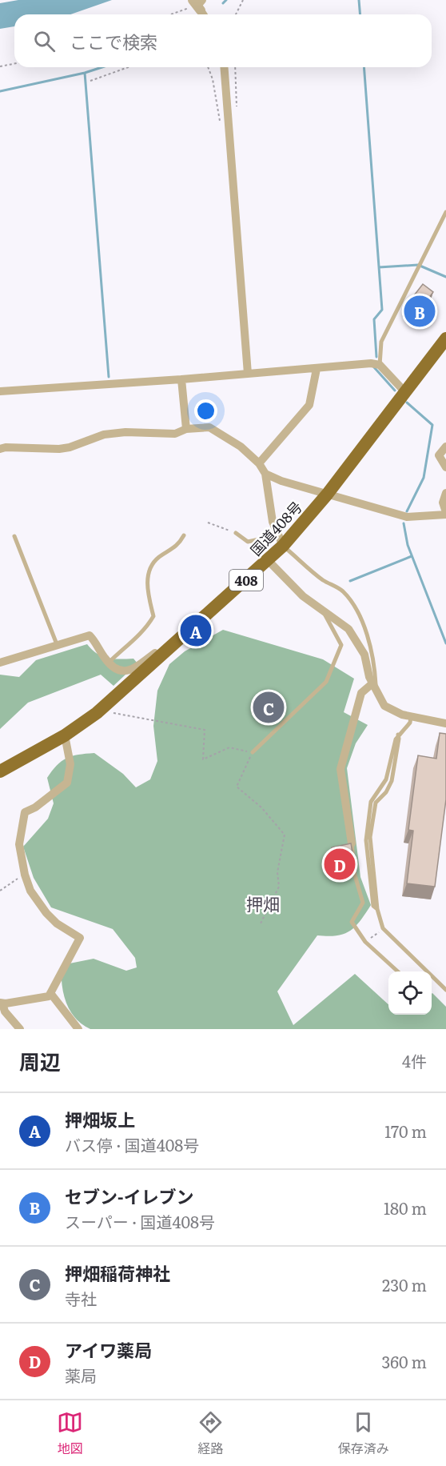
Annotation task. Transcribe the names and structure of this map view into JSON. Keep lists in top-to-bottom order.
{
  "streets": {
    "highway": ["国道408号", "408"]
  },
  "districts": ["押畑"],
  "page": {
    "search": "ここで検索",
    "pins": [
      "B",
      "A",
      "C",
      "D"
    ],
    "heading": ["周辺", "4件"],
    "list": [
      {
        "mark": "A",
        "name": "押畑坂上",
        "note": "バス停 · 国道408号",
        "value": "170 m"
      },
      {
        "mark": "B",
        "name": "セブン-イレブン",
        "note": "スーパー · 国道408号",
        "value": "180 m"
      },
      {
        "mark": "C",
        "name": "押畑稲荷神社",
        "note": "寺社",
        "value": "230 m"
      },
      {
        "mark": "D",
        "name": "アイワ薬局",
        "note": "薬局",
        "value": "360 m"
      }
    ],
    "nav": ["地図", "経路", "保存済み"]
  }
}
